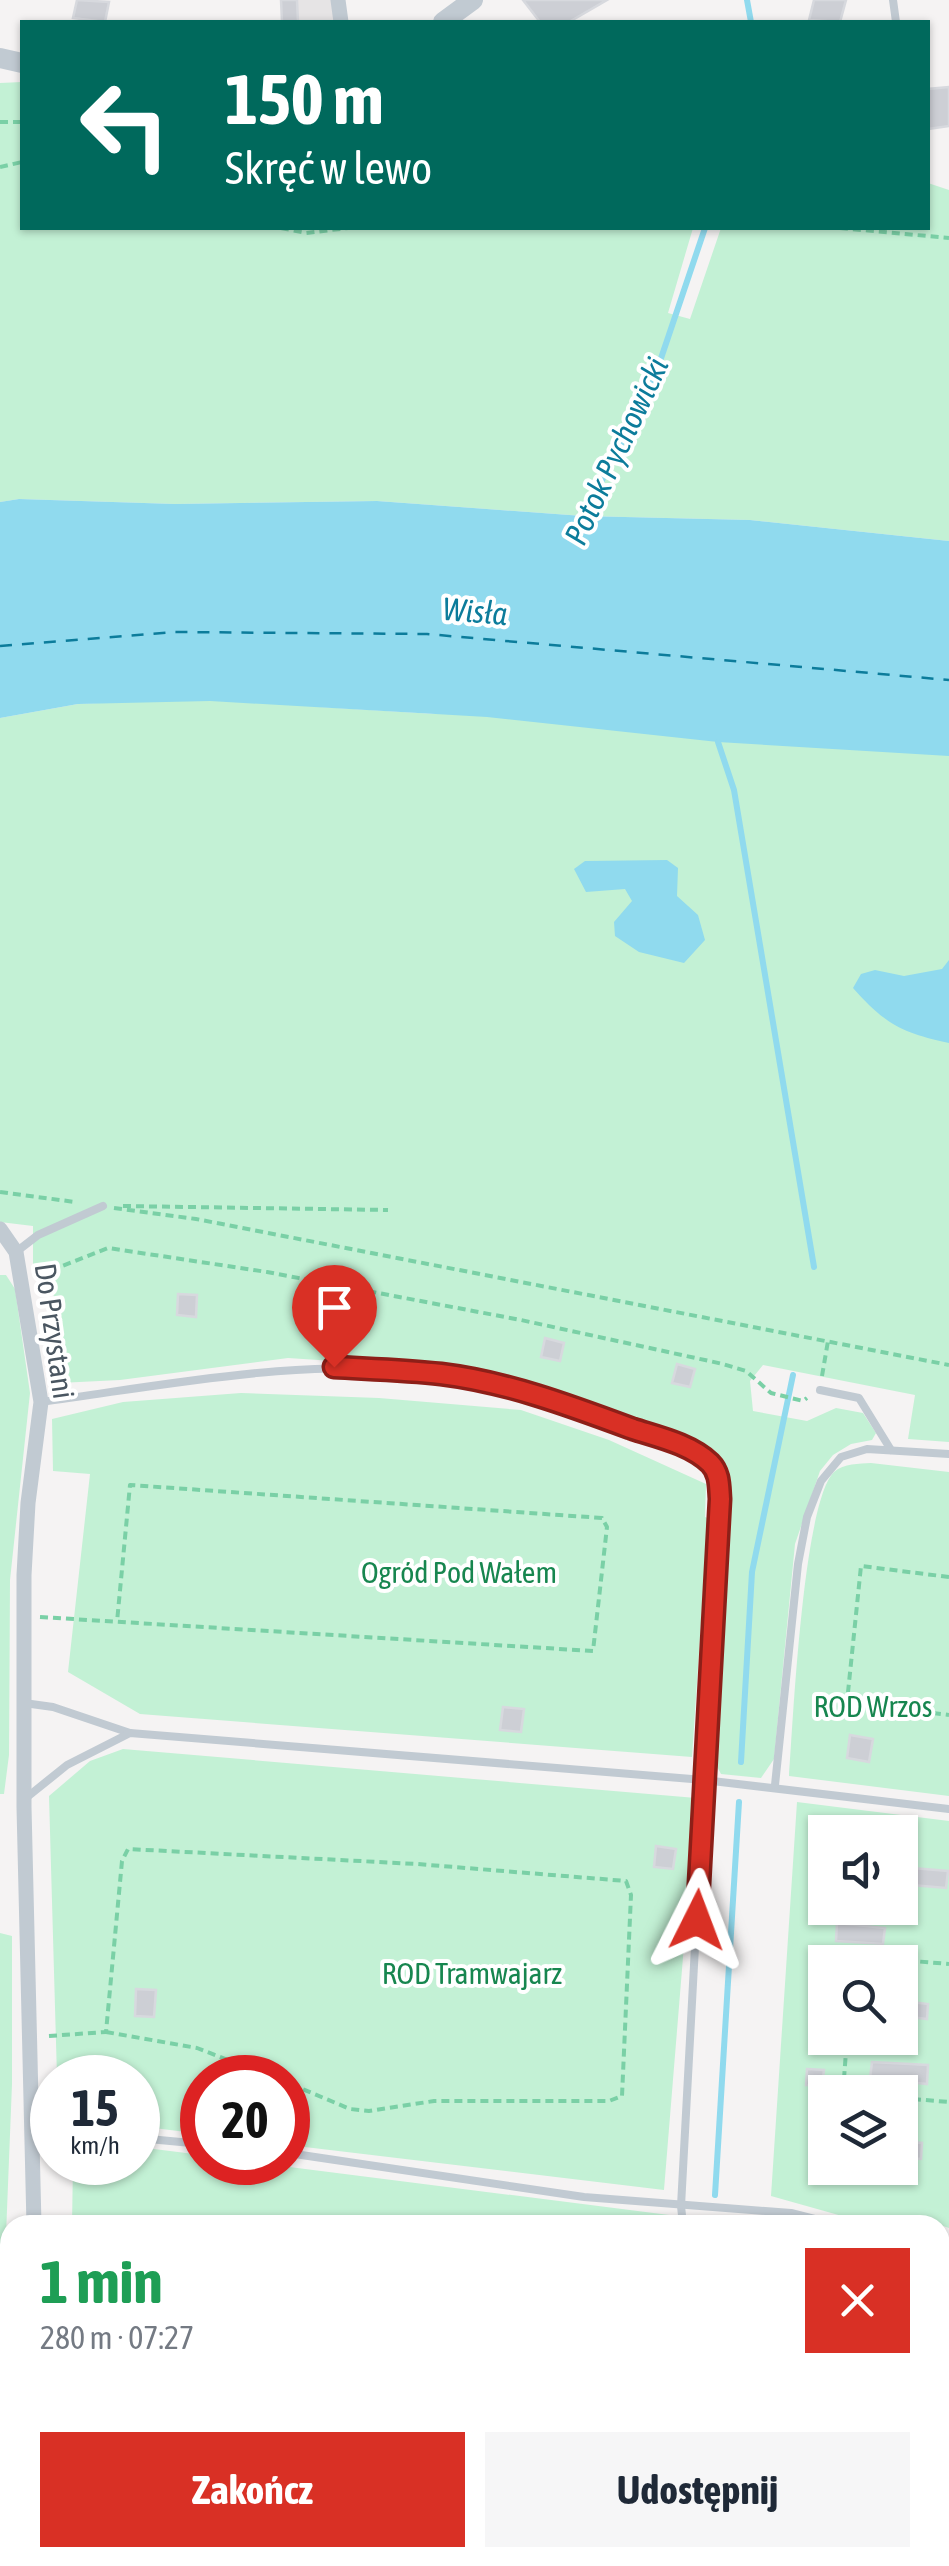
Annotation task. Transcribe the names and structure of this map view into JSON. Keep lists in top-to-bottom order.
{
  "streets": {
    "street": ["Do Przystani"]
  },
  "water": ["Potok Pychowicki", "Wisła"],
  "parks": ["Ogród Pod Wałem", "ROD Wrzos", "ROD Tramwajarz"],
  "page": {
    "turn": ["150 m", "Skręć w lewo"],
    "speed": "15 km/h",
    "limit": "20",
    "heading": ["1 min", "280 m · 07:27"],
    "buttons": ["Zakończ", "Udostępnij"]
  }
}
